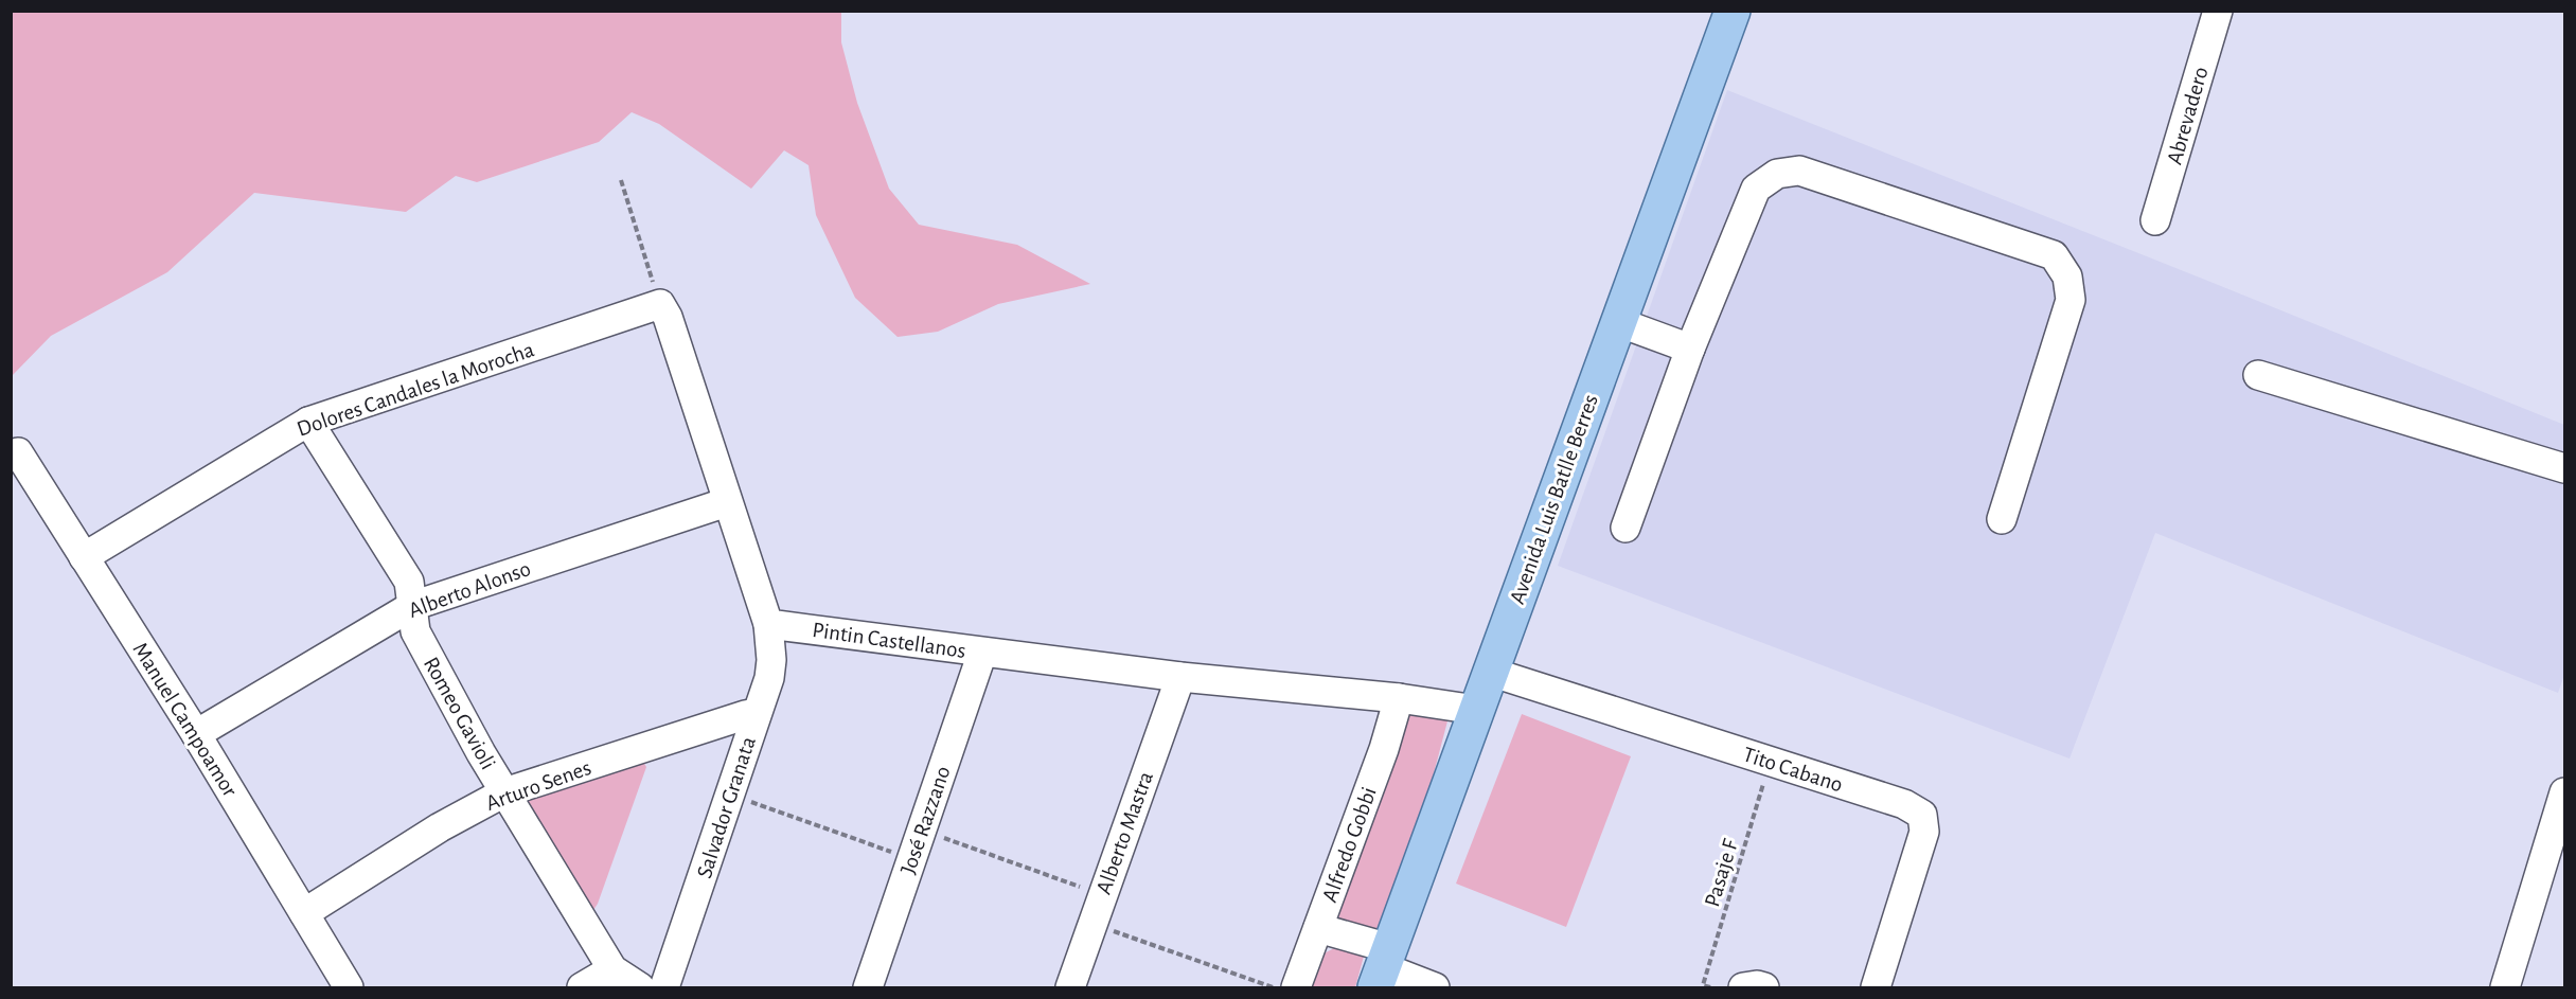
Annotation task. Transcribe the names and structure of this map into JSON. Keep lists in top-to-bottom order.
{
  "streets": {
    "main road": ["Avenida Luis Batlle Berres"],
    "street": [
      "Abrevadero",
      "Dolores Candales la Morocha",
      "Alberto Alonso",
      "Pintin Castellanos",
      "Romeo Gavioli",
      "Manuel Campoamor",
      "Tito Cabano",
      "Arturo Senes",
      "Salvador Granata",
      "José Razzano",
      "Alberto Mastra",
      "Alfredo Gobbi"
    ],
    "path": ["Pasaje F"]
  },
  "crossings": [
    ["Dolores Candales la Morocha", "Romeo Gavioli"],
    ["Dolores Candales la Morocha", "Manuel Campoamor"],
    ["Avenida Luis Batlle Berres", "Pintin Castellanos"],
    ["Avenida Luis Batlle Berres", "Tito Cabano"],
    ["Alberto Alonso", "Romeo Gavioli"],
    ["Alberto Alonso", "Manuel Campoamor"],
    ["Pintin Castellanos", "Salvador Granata"],
    ["Pintin Castellanos", "José Razzano"],
    ["Pintin Castellanos", "Alberto Mastra"],
    ["Pintin Castellanos", "Alfredo Gobbi"],
    ["Romeo Gavioli", "Arturo Senes"],
    ["Manuel Campoamor", "Arturo Senes"],
    ["Tito Cabano", "Pasaje F"],
    ["Arturo Senes", "Salvador Granata"]
  ]
}
